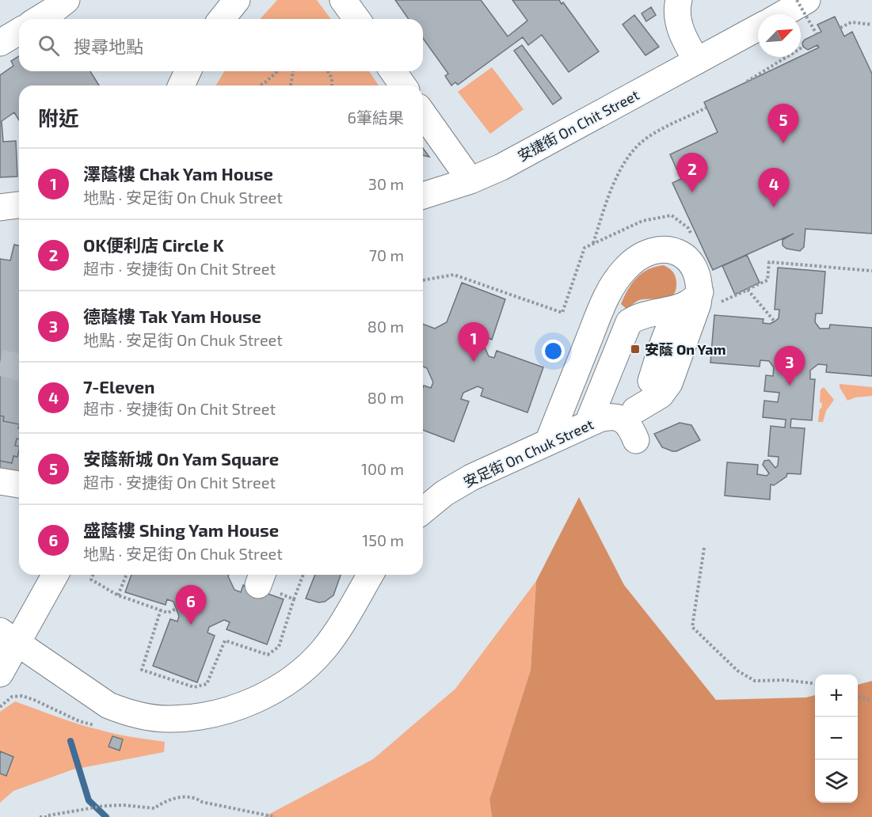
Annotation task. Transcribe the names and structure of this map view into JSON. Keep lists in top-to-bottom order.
{
  "streets": {
    "street": ["安捷街 On Chit Street", "安足街 On Chuk Street"]
  },
  "places": {
    "transit": ["安蔭 On Yam"]
  },
  "north": "top right",
  "page": {
    "search": "搜尋地點",
    "heading": ["附近", "6筆結果"],
    "pins": [
      "5",
      "2",
      "4",
      "1",
      "3",
      "6"
    ],
    "list": [
      {
        "mark": "1",
        "name": "澤蔭樓 Chak Yam House",
        "note": "地點 · 安足街 On Chuk Street",
        "value": "30 m"
      },
      {
        "mark": "2",
        "name": "OK便利店 Circle K",
        "note": "超市 · 安捷街 On Chit Street",
        "value": "70 m"
      },
      {
        "mark": "3",
        "name": "德蔭樓 Tak Yam House",
        "note": "地點 · 安足街 On Chuk Street",
        "value": "80 m"
      },
      {
        "mark": "4",
        "name": "7-Eleven",
        "note": "超市 · 安捷街 On Chit Street",
        "value": "80 m"
      },
      {
        "mark": "5",
        "name": "安蔭新城 On Yam Square",
        "note": "超市 · 安捷街 On Chit Street",
        "value": "100 m"
      },
      {
        "mark": "6",
        "name": "盛蔭樓 Shing Yam House",
        "note": "地點 · 安足街 On Chuk Street",
        "value": "150 m"
      }
    ],
    "map_buttons": ["+", "−"]
  }
}
